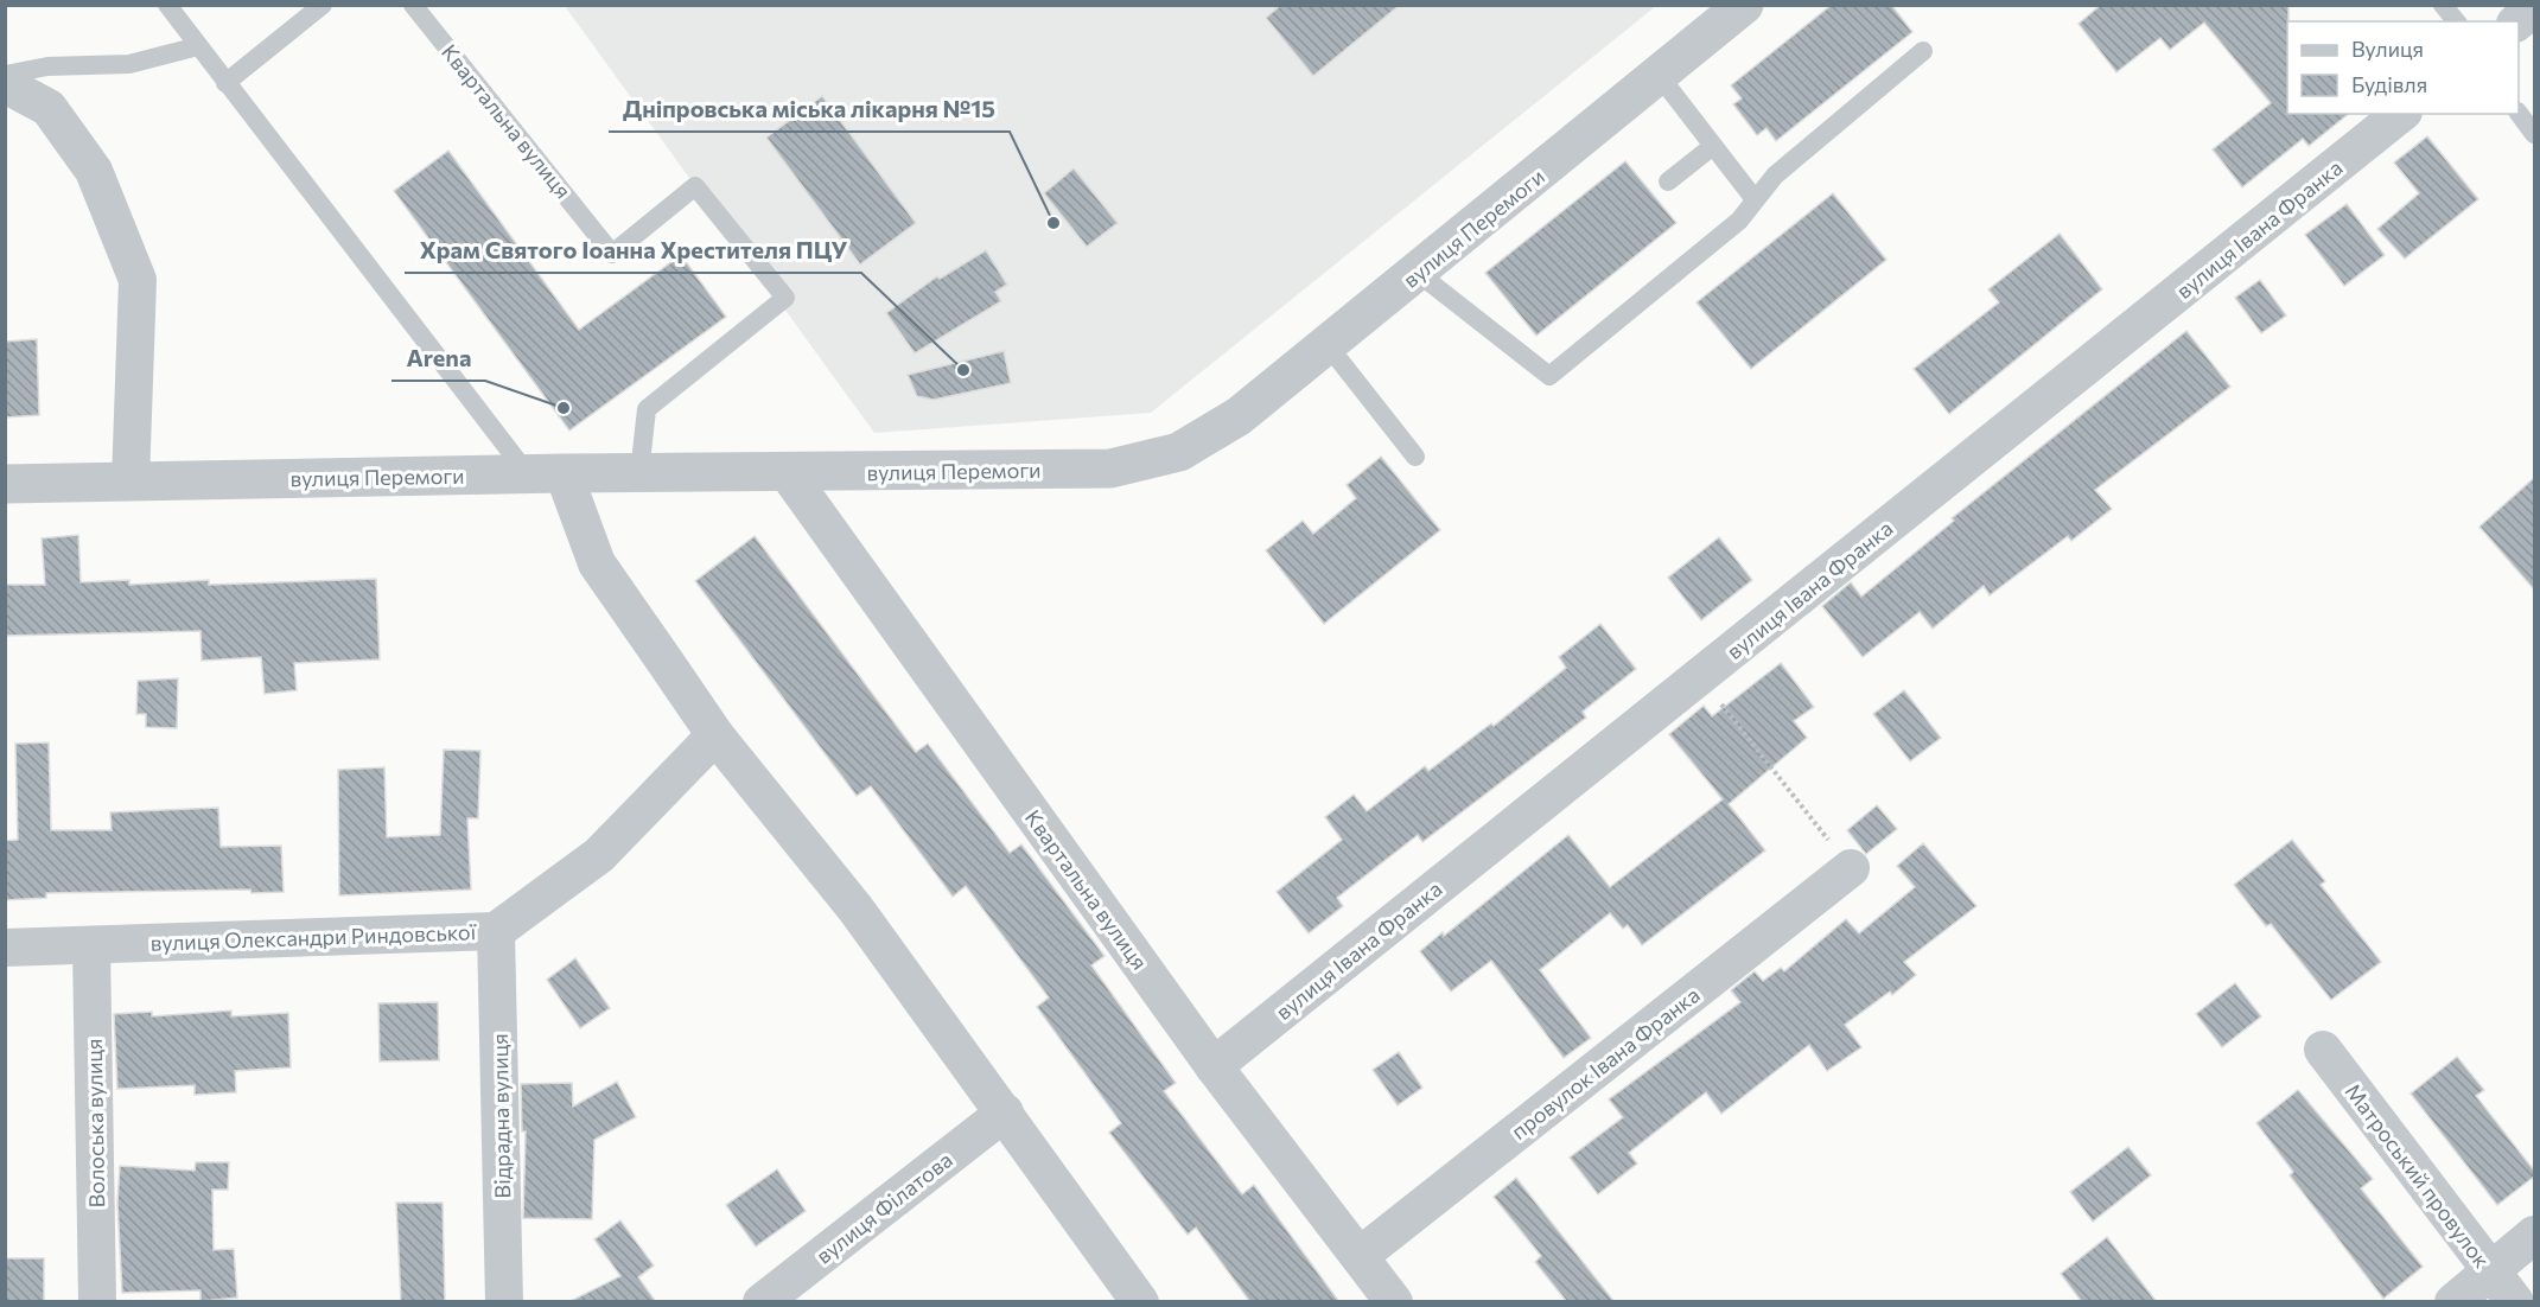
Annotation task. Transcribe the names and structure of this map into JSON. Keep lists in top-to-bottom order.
{
  "streets": {
    "street": [
      "Квартальна вулиця",
      "вулиця Перемоги",
      "вулиця Івана Франка",
      "вулиця Олександри Риндовської",
      "провулок Івана Франка",
      "Відрадна вулиця",
      "Волоська вулиця",
      "Матроський провулок",
      "вулиця Філатова"
    ]
  },
  "crossings": [
    ["Квартальна вулиця", "вулиця Перемоги"],
    ["Квартальна вулиця", "вулиця Івана Франка"],
    ["Квартальна вулиця", "провулок Івана Франка"],
    ["вулиця Олександри Риндовської", "Відрадна вулиця"],
    ["вулиця Олександри Риндовської", "Волоська вулиця"]
  ],
  "places": ["Дніпровська міська лікарня №15", "Храм Святого Іоанна Хрестителя ПЦУ", "Arena"],
  "legend": ["Вулиця", "Будівля"]
}
